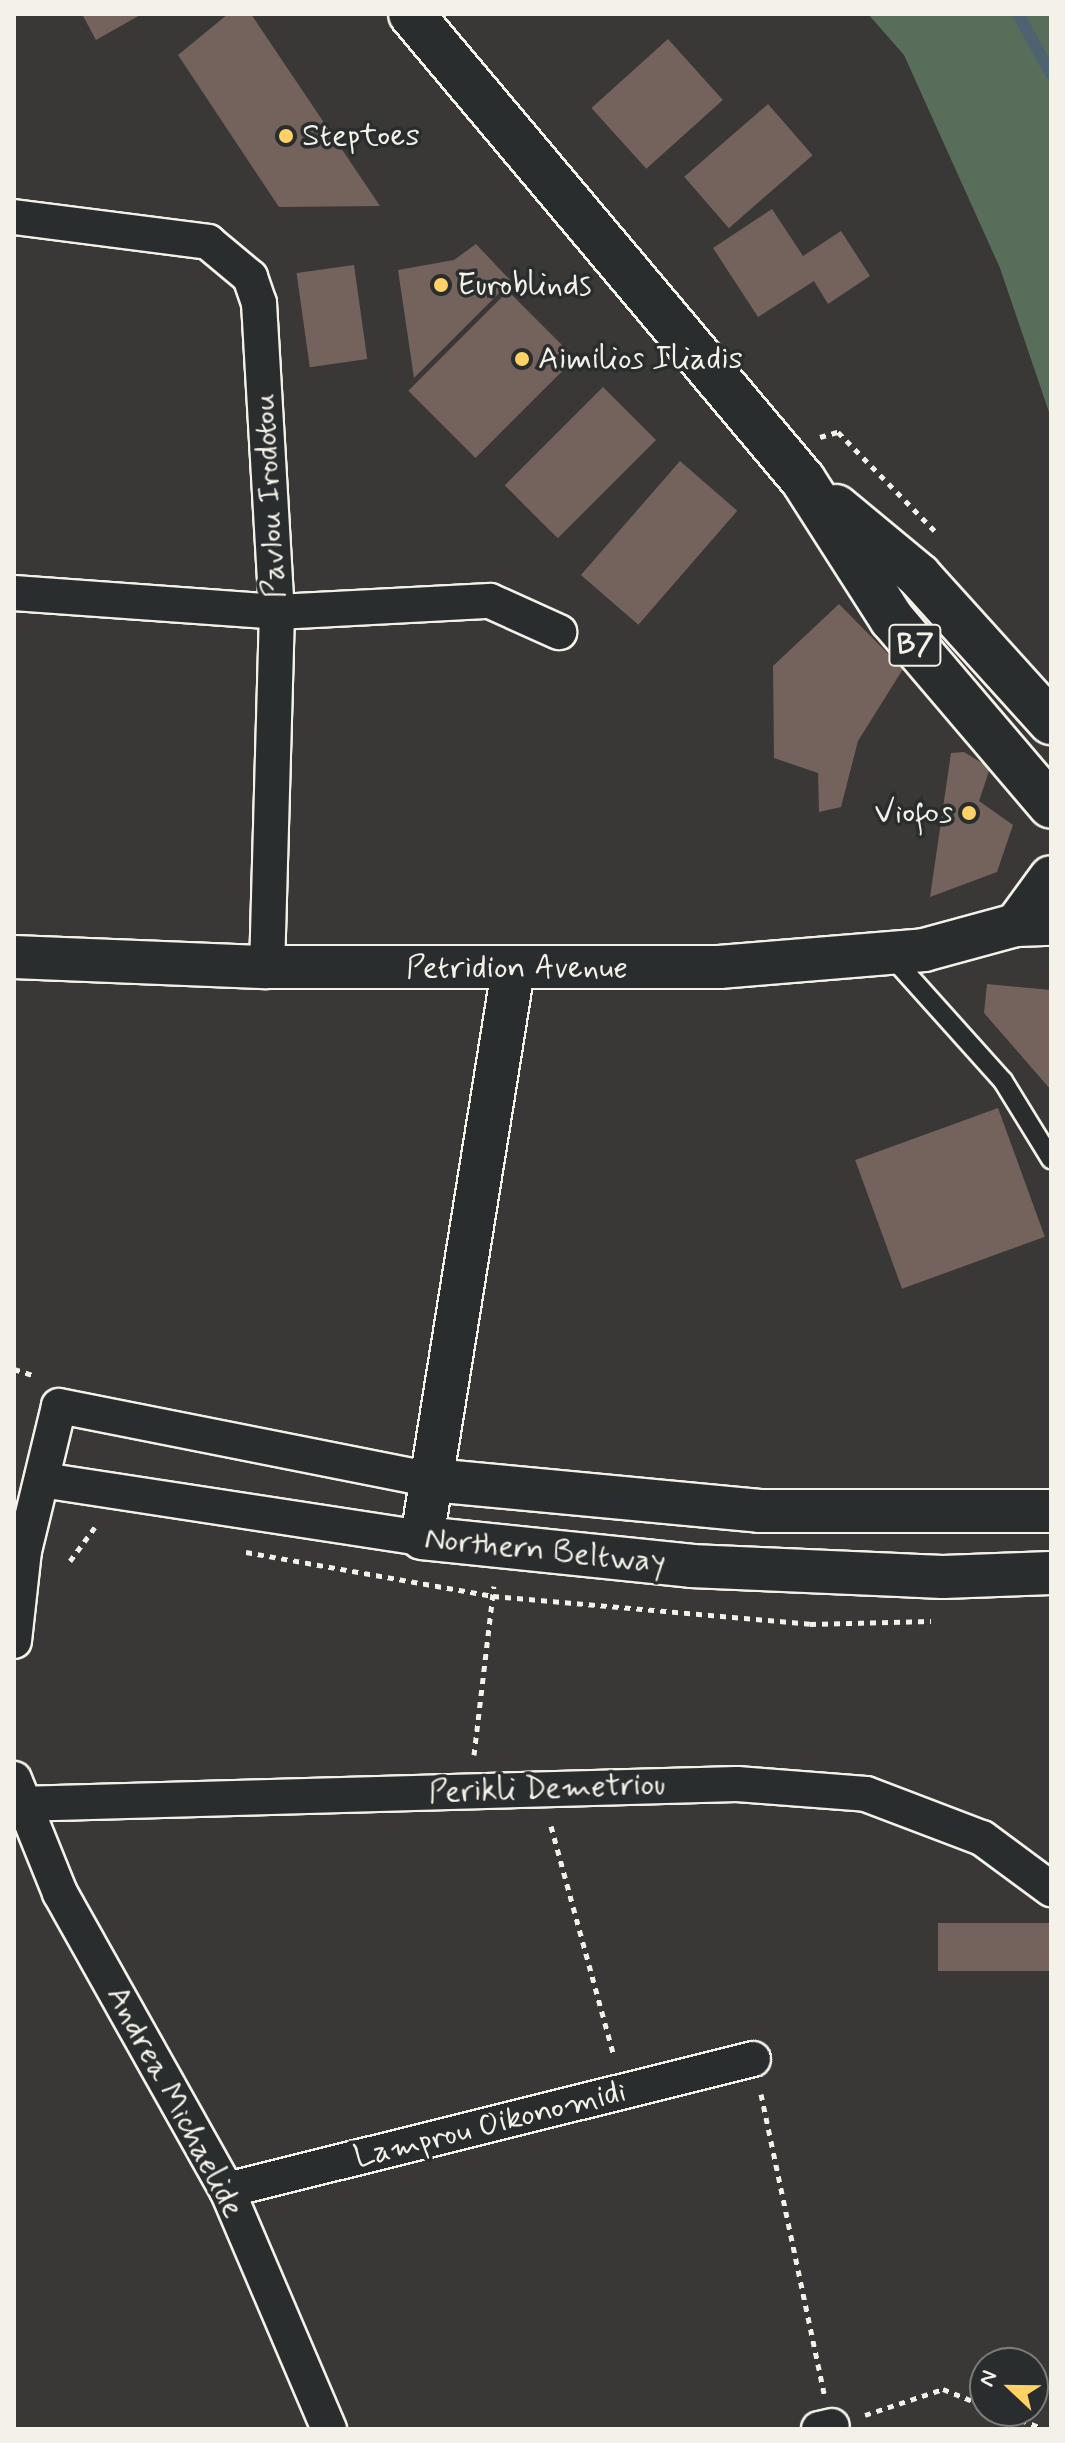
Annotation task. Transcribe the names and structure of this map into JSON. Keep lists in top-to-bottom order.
{
  "streets": {
    "main road": ["B7"],
    "street": [
      "Pavlou Irodotou",
      "Petridion Avenue",
      "Northern Beltway",
      "Perikli Demetriou",
      "Andrea Michaelide",
      "Lamprou Oikonomidi"
    ]
  },
  "crossings": [
    ["Pavlou Irodotou", "Petridion Avenue"],
    ["Perikli Demetriou", "Andrea Michaelide"],
    ["Andrea Michaelide", "Lamprou Oikonomidi"]
  ],
  "places": [
    "Steptoes",
    "Euroblinds",
    "Aimilios Iliadis",
    "Viofos"
  ],
  "north": "left"
}
